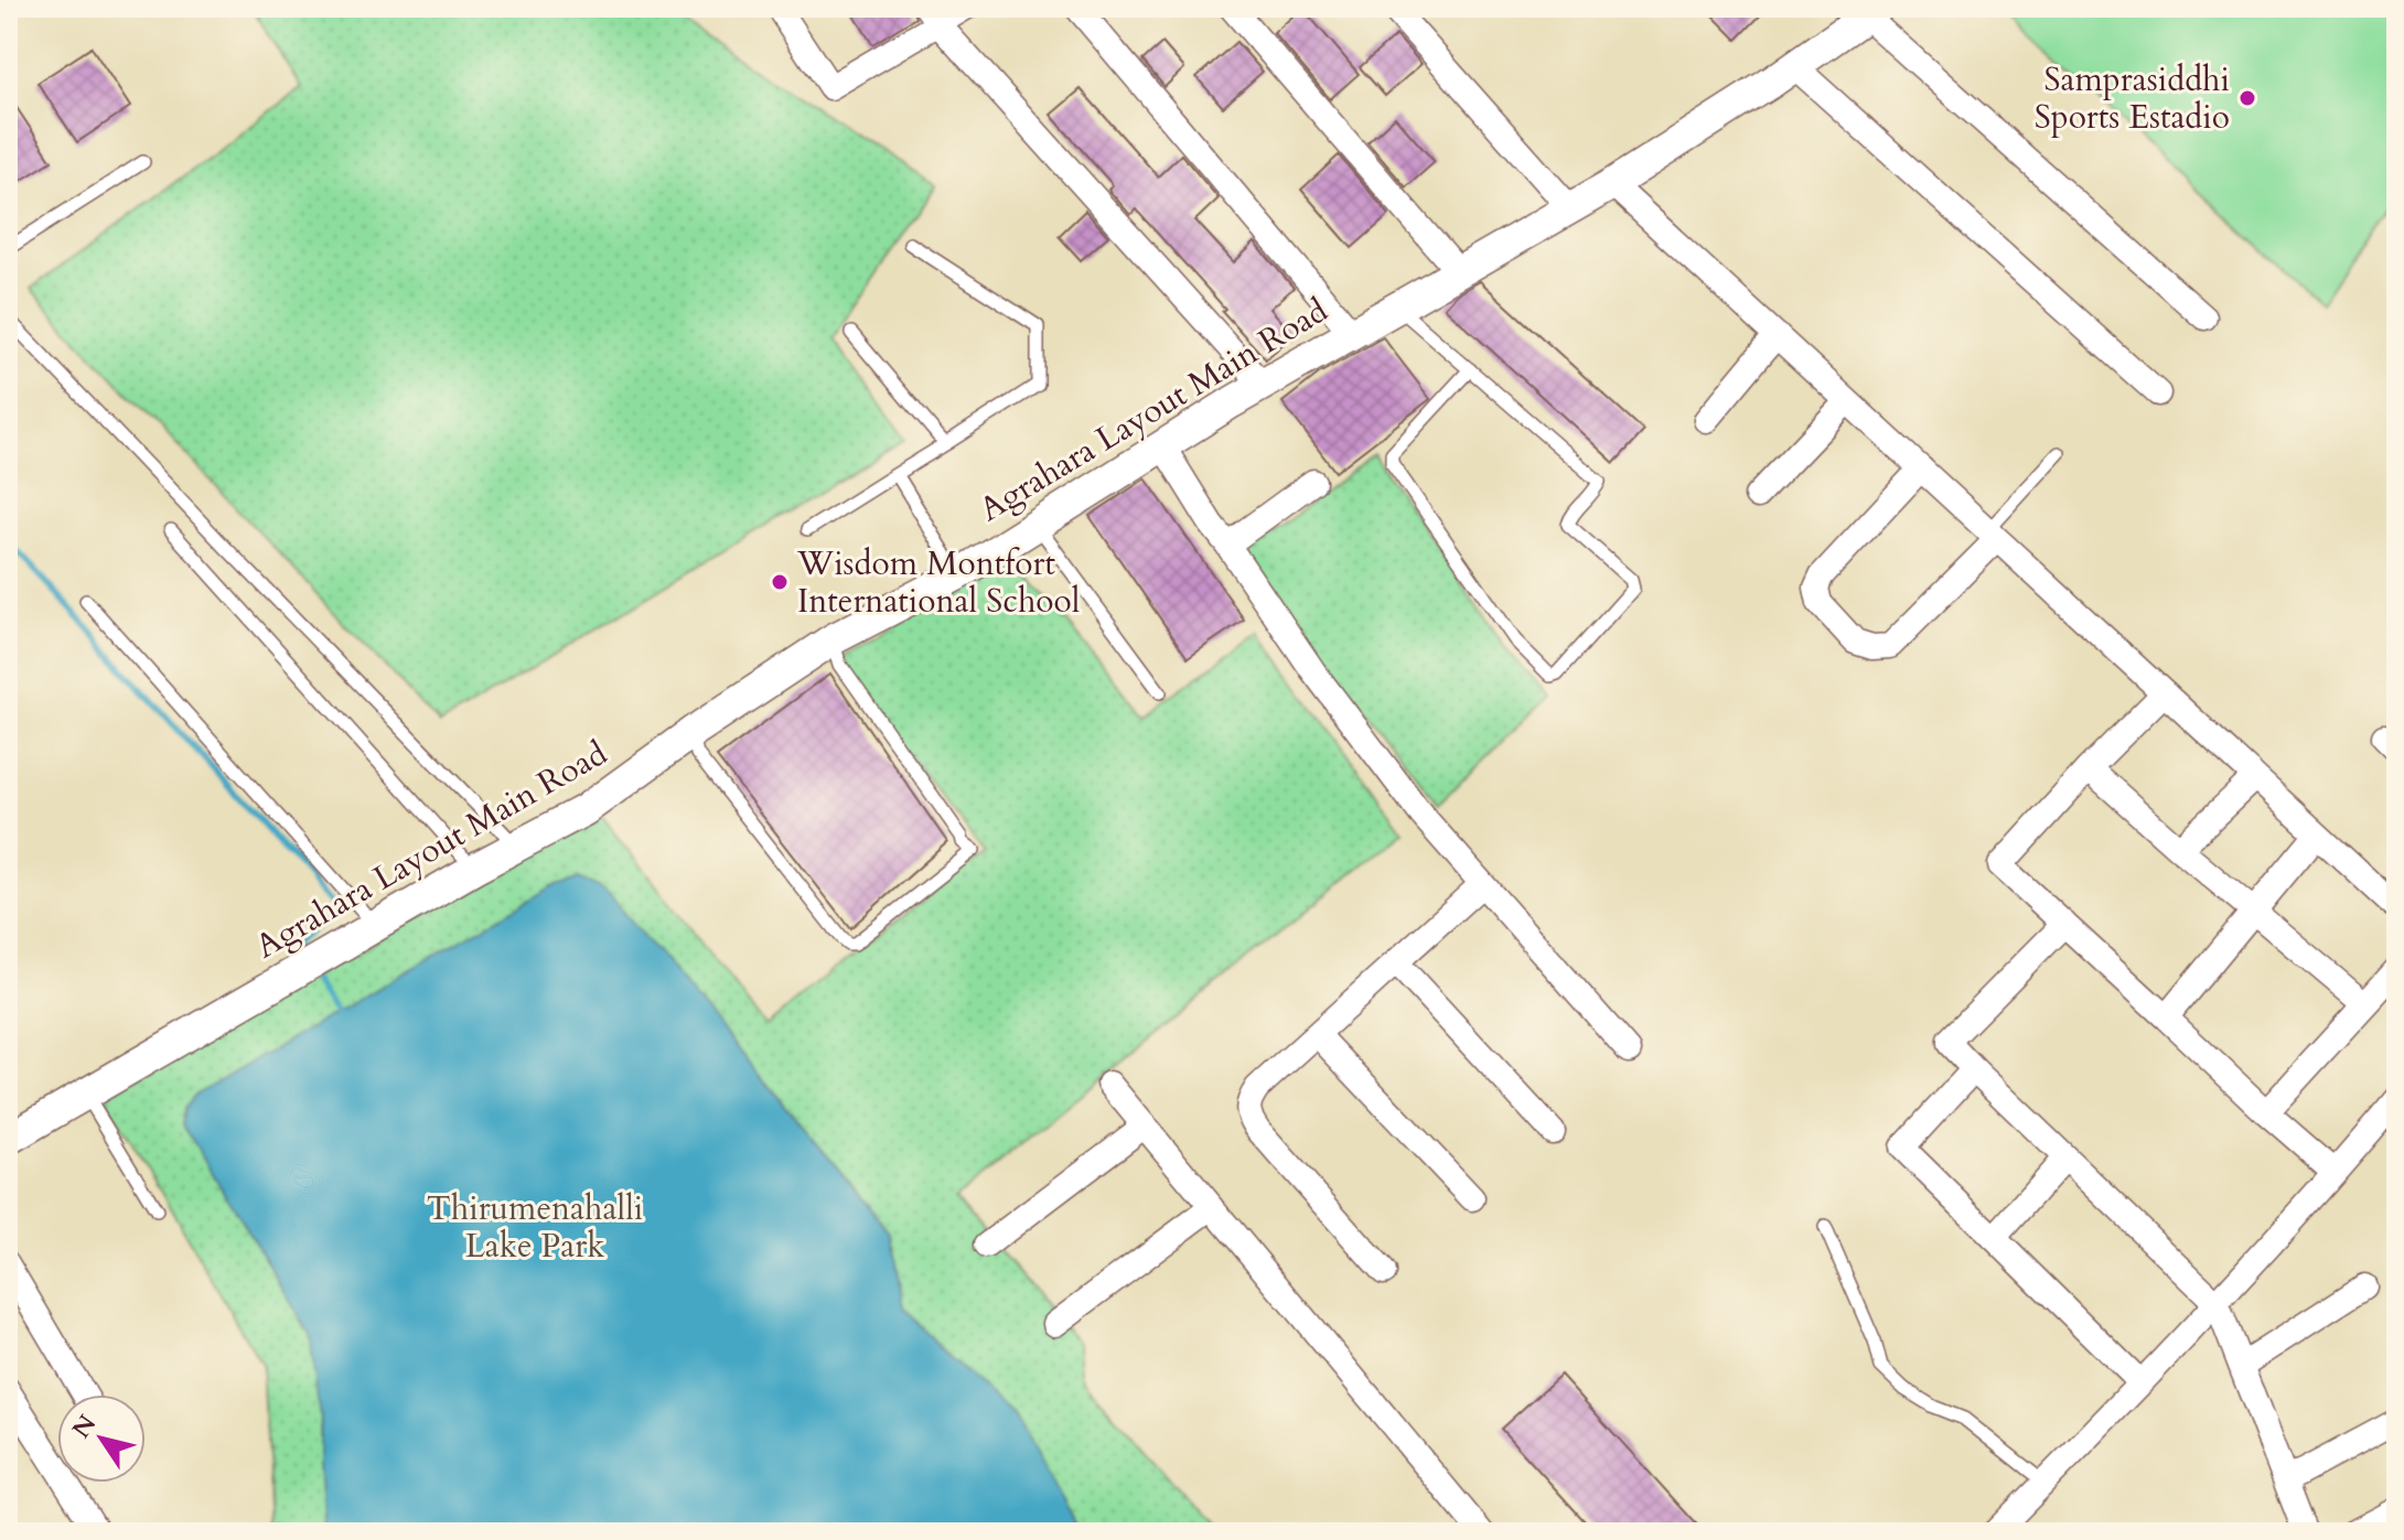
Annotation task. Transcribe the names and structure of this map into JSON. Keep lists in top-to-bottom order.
{
  "streets": {
    "street": ["Agrahara Layout Main Road"]
  },
  "parks": ["Thirumenahalli Lake Park"],
  "places": ["Samprasiddhi Sports Estadio", "Wisdom Montfort International School"],
  "north": "top left"
}
